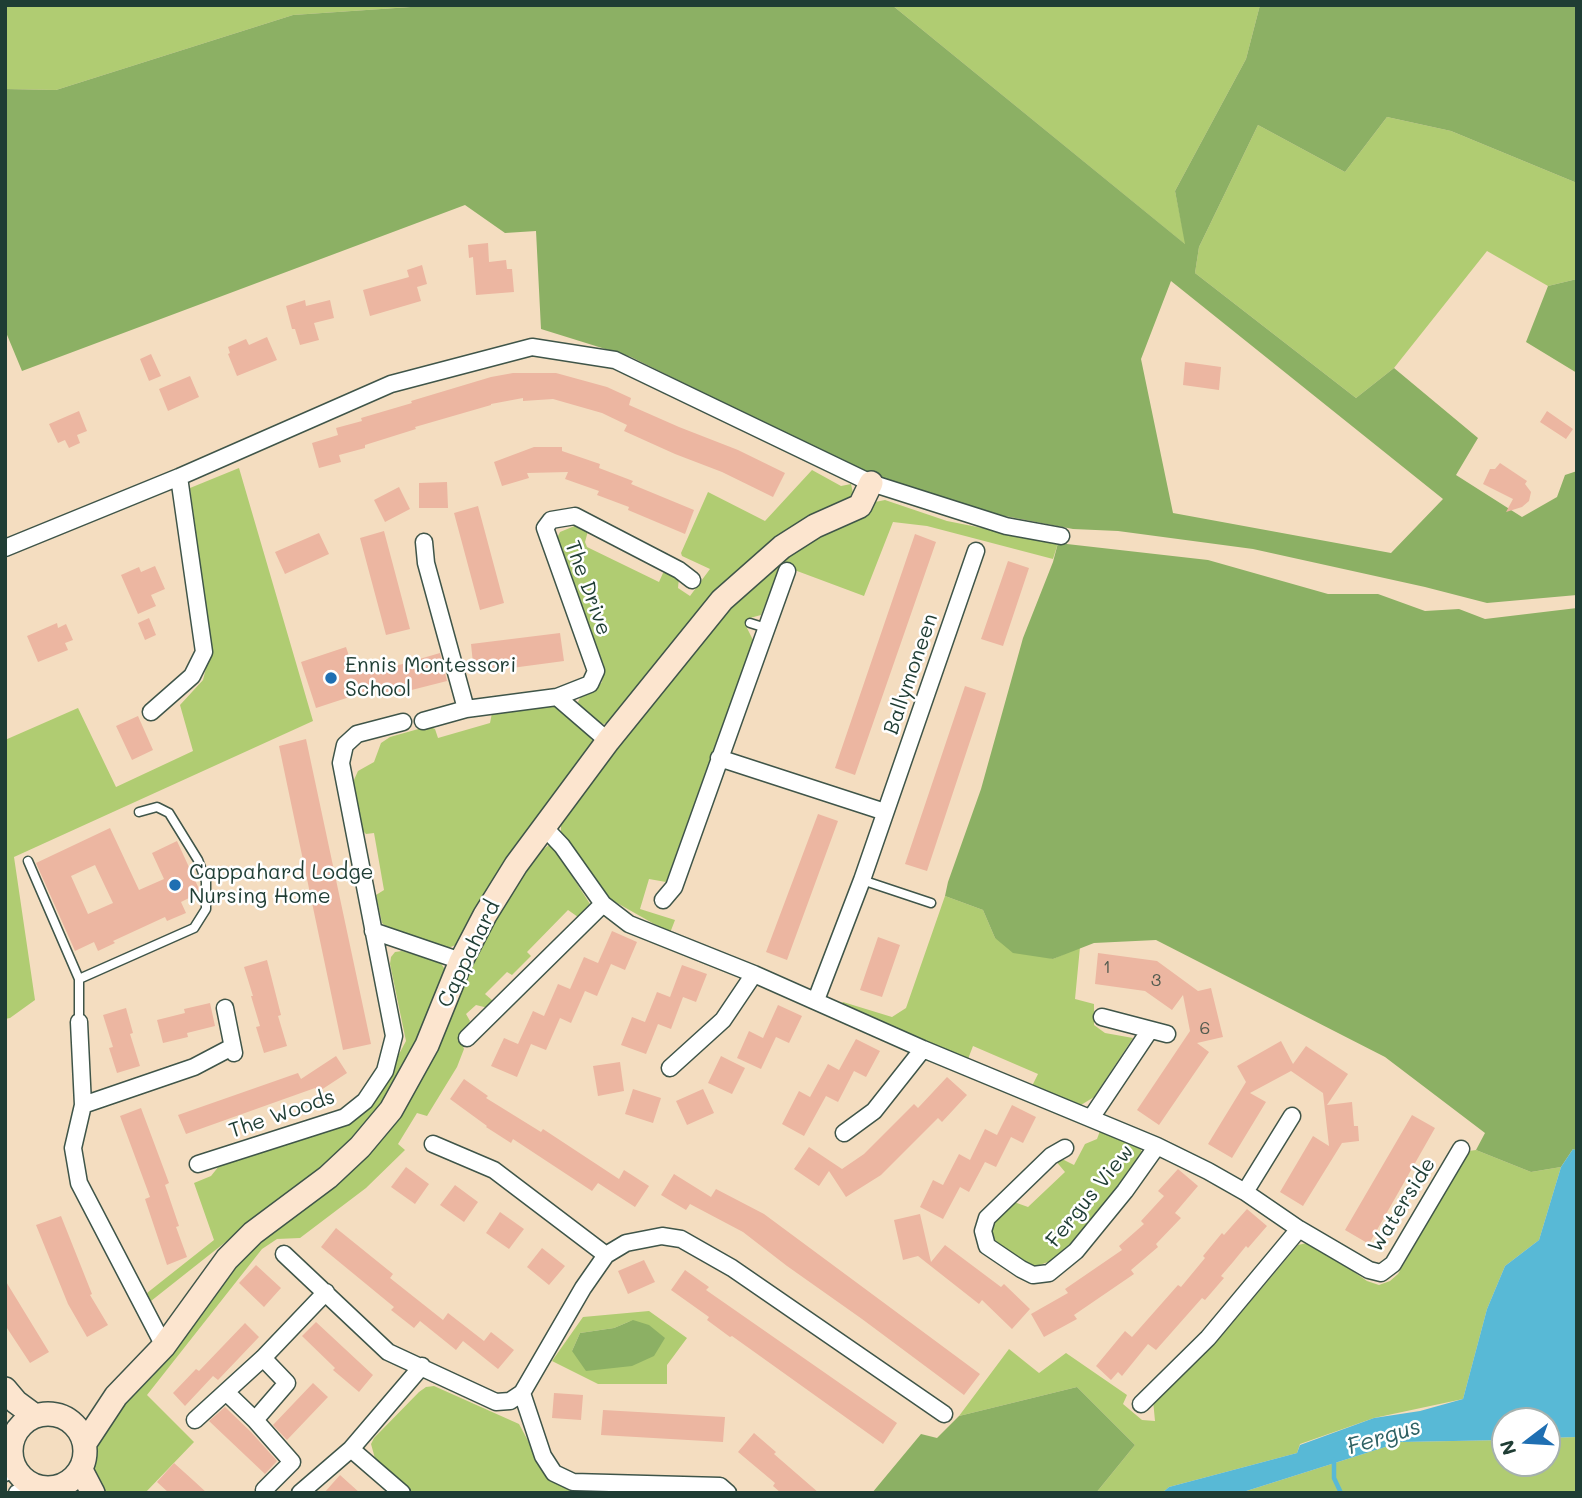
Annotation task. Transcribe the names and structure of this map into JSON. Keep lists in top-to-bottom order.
{
  "streets": {
    "main road": ["Cappahard"],
    "street": [
      "The Drive",
      "Ballymoneen",
      "The Woods",
      "Fergus View",
      "Waterside"
    ]
  },
  "water": ["Fergus"],
  "places": ["Ennis Montessori School", "Cappahard Lodge Nursing Home"],
  "house_numbers": ["1", "3", "6"],
  "north": "left"
}
